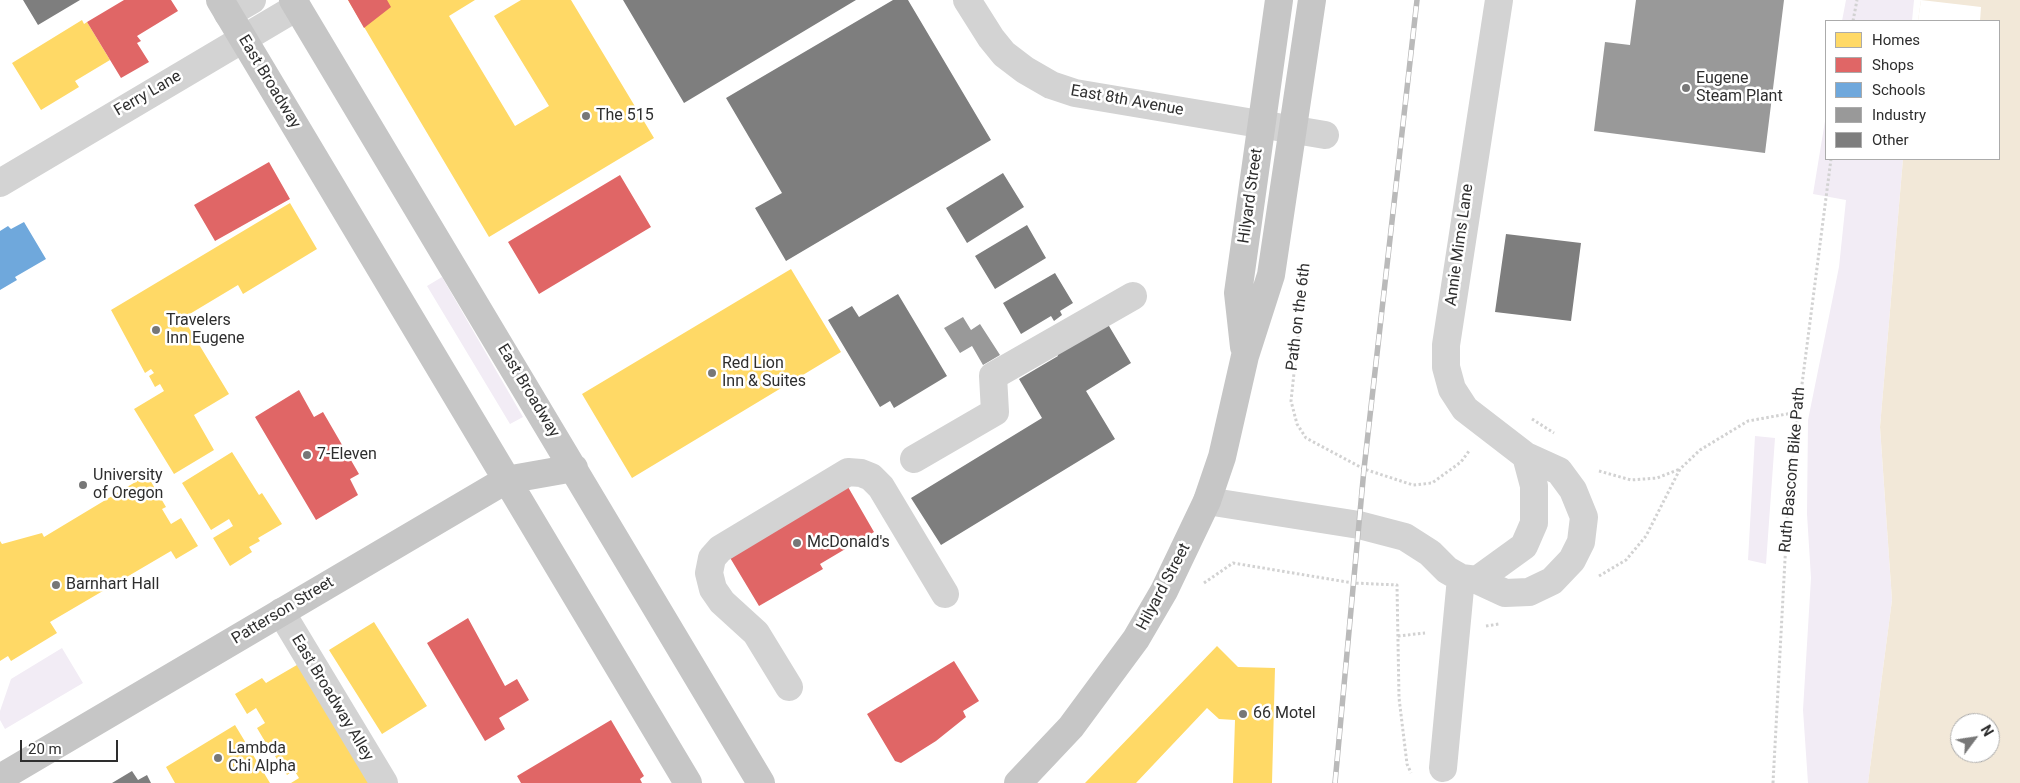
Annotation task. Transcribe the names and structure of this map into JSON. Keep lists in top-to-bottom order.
{
  "streets": {
    "main road": ["East Broadway", "Hilyard Street", "Patterson Street"],
    "street": [
      "Ferry Lane",
      "East 8th Avenue",
      "Annie Mims Lane",
      "East Broadway Alley"
    ],
    "path": ["Path on the 6th", "Ruth Bascom Bike Path"]
  },
  "crossings": [
    ["East Broadway", "Ferry Lane"],
    ["East Broadway", "Patterson Street"],
    ["East 8th Avenue", "Hilyard Street"],
    ["Hilyard Street", "Annie Mims Lane"],
    ["Patterson Street", "East Broadway Alley"]
  ],
  "places": [
    "Eugene Steam Plant",
    "The 515",
    "Travelers Inn Eugene",
    "Red Lion Inn & Suites",
    "7-Eleven",
    "University of Oregon",
    "McDonald's",
    "Barnhart Hall",
    "66 Motel",
    "Lambda Chi Alpha"
  ],
  "legend": [
    "Homes",
    "Shops",
    "Schools",
    "Industry",
    "Other"
  ],
  "scale_bar": "20 m",
  "north": "top right"
}
